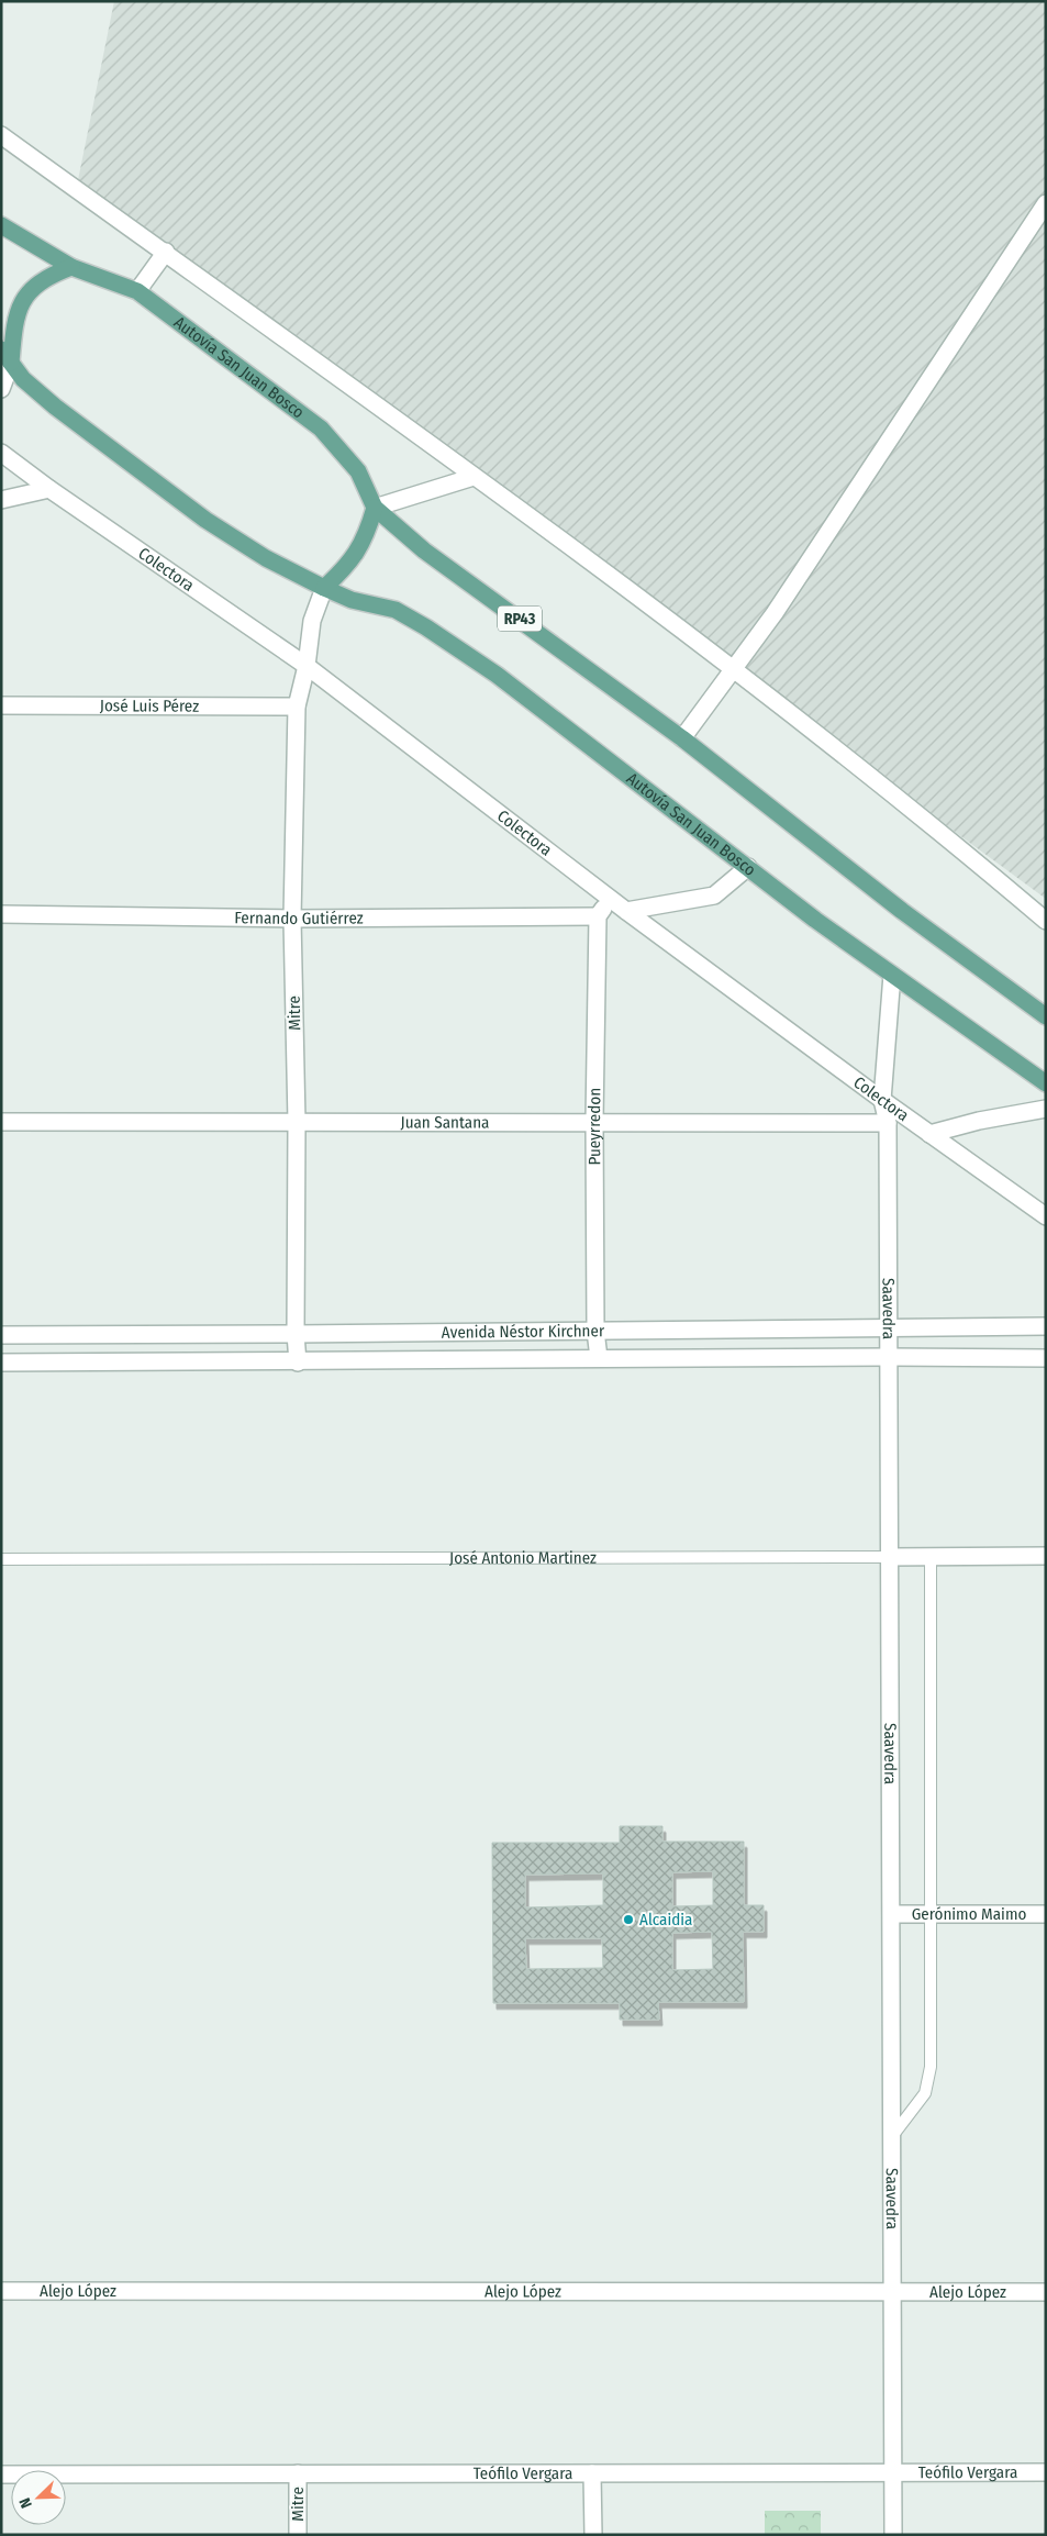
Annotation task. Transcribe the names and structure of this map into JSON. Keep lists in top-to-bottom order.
{
  "streets": {
    "main road": ["Autovía San Juan Bosco", "RP43"],
    "street": [
      "Colectora",
      "José Luis Pérez",
      "Fernando Gutiérrez",
      "Mitre",
      "Juan Santana",
      "Pueyrredon",
      "Saavedra",
      "Avenida Néstor Kirchner",
      "José Antonio Martinez",
      "Gerónimo Maimo",
      "Alejo López",
      "Teófilo Vergara"
    ]
  },
  "crossings": [
    ["Autovía San Juan Bosco", "Mitre"],
    ["Autovía San Juan Bosco", "Saavedra"],
    ["Colectora", "Mitre"],
    ["Colectora", "Saavedra"],
    ["José Luis Pérez", "Mitre"],
    ["Fernando Gutiérrez", "Mitre"],
    ["Fernando Gutiérrez", "Pueyrredon"],
    ["Mitre", "Juan Santana"],
    ["Mitre", "Avenida Néstor Kirchner"],
    ["Mitre", "Teófilo Vergara"],
    ["Juan Santana", "Pueyrredon"],
    ["Juan Santana", "Saavedra"],
    ["Pueyrredon", "Avenida Néstor Kirchner"],
    ["Saavedra", "Avenida Néstor Kirchner"],
    ["Saavedra", "José Antonio Martinez"],
    ["Saavedra", "Gerónimo Maimo"],
    ["Saavedra", "Alejo López"],
    ["Saavedra", "Teófilo Vergara"]
  ],
  "places": ["Alcaidia"],
  "north": "bottom left"
}
